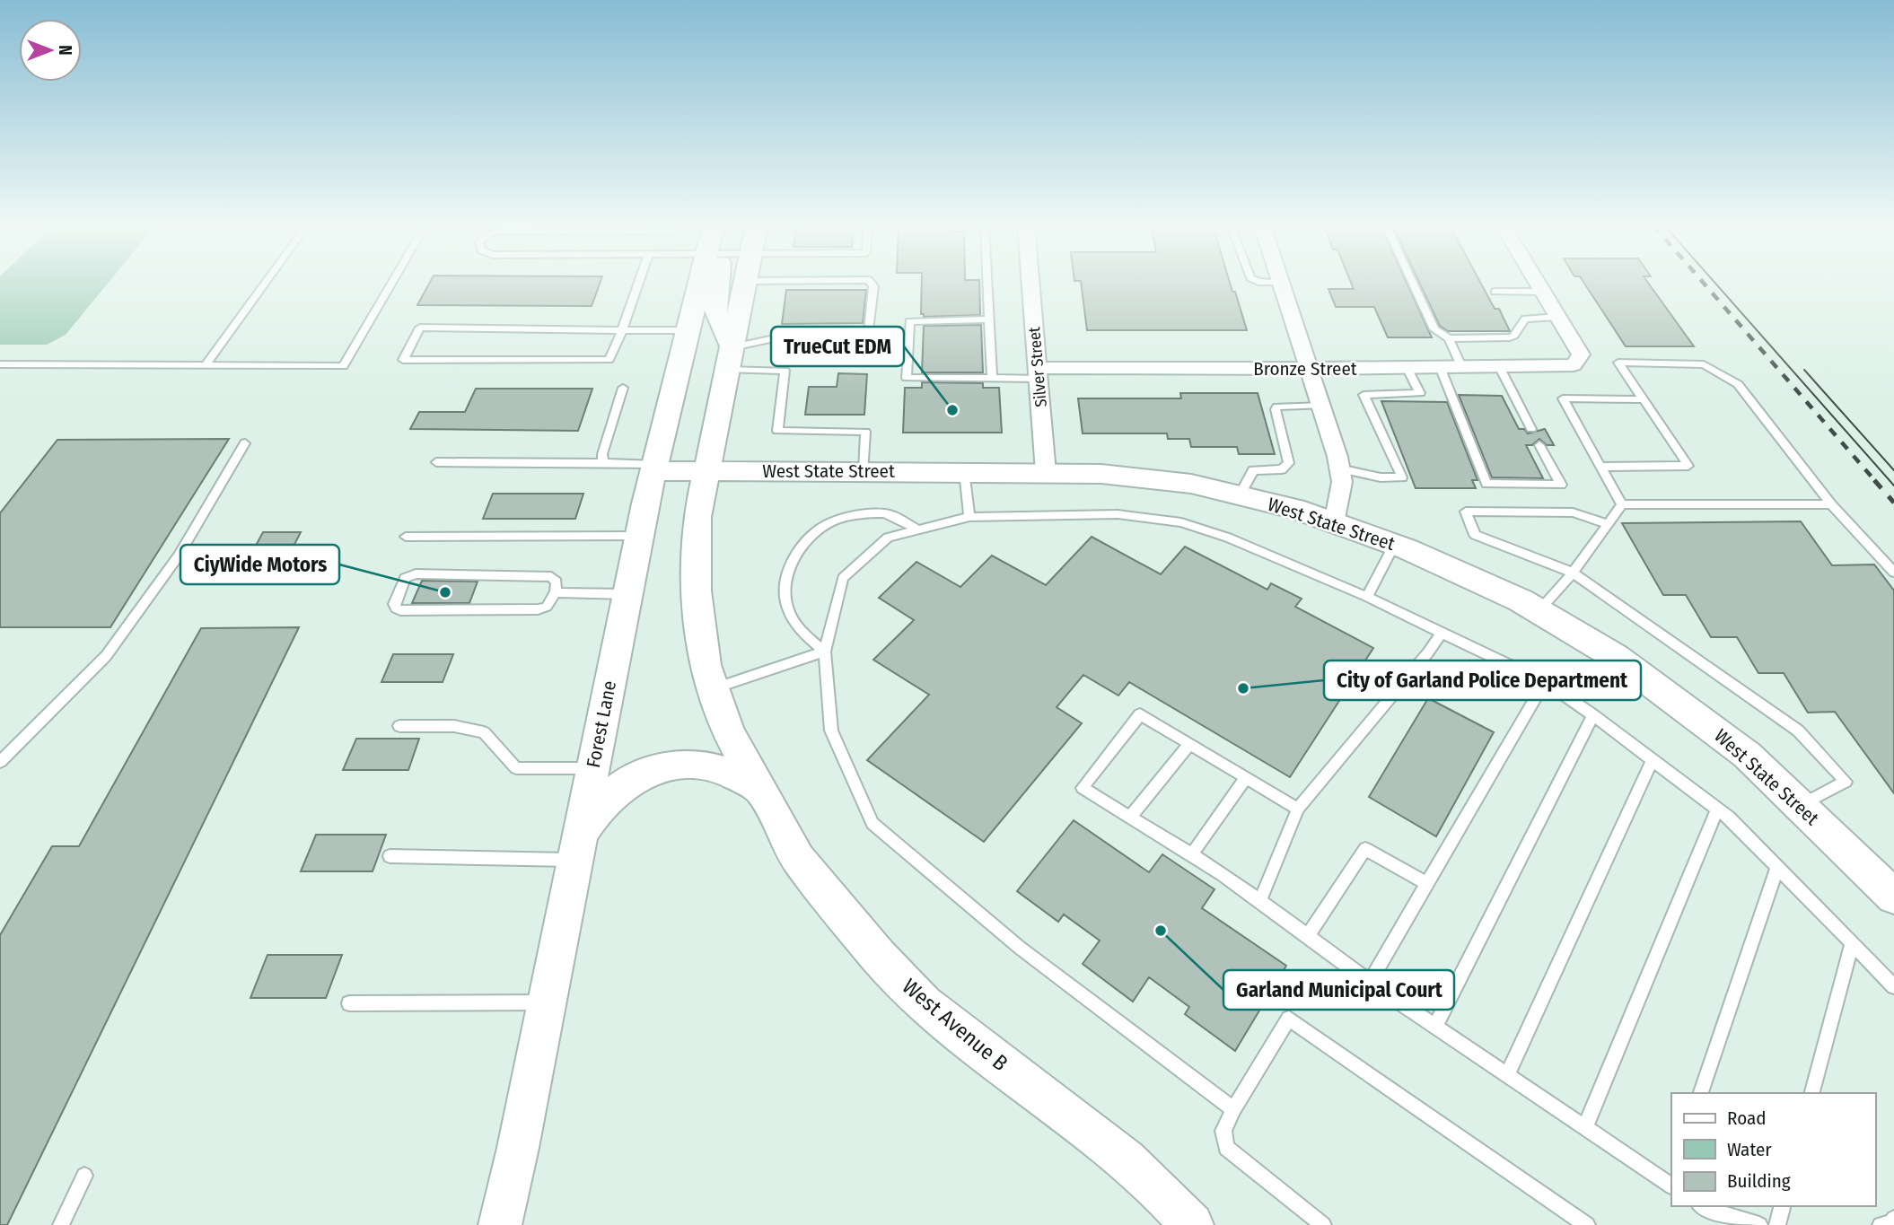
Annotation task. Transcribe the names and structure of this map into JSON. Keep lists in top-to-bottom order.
{
  "streets": {
    "main road": ["West State Street", "Forest Lane", "West Avenue B"],
    "street": ["Silver Street", "Bronze Street"]
  },
  "crossings": [
    ["Silver Street", "Bronze Street"],
    ["Silver Street", "West State Street"],
    ["West State Street", "Forest Lane"]
  ],
  "places": [
    "TrueCut EDM",
    "CiyWide Motors",
    "City of Garland Police Department",
    "Garland Municipal Court"
  ],
  "legend": ["Road", "Water", "Building"],
  "north": "right"
}
